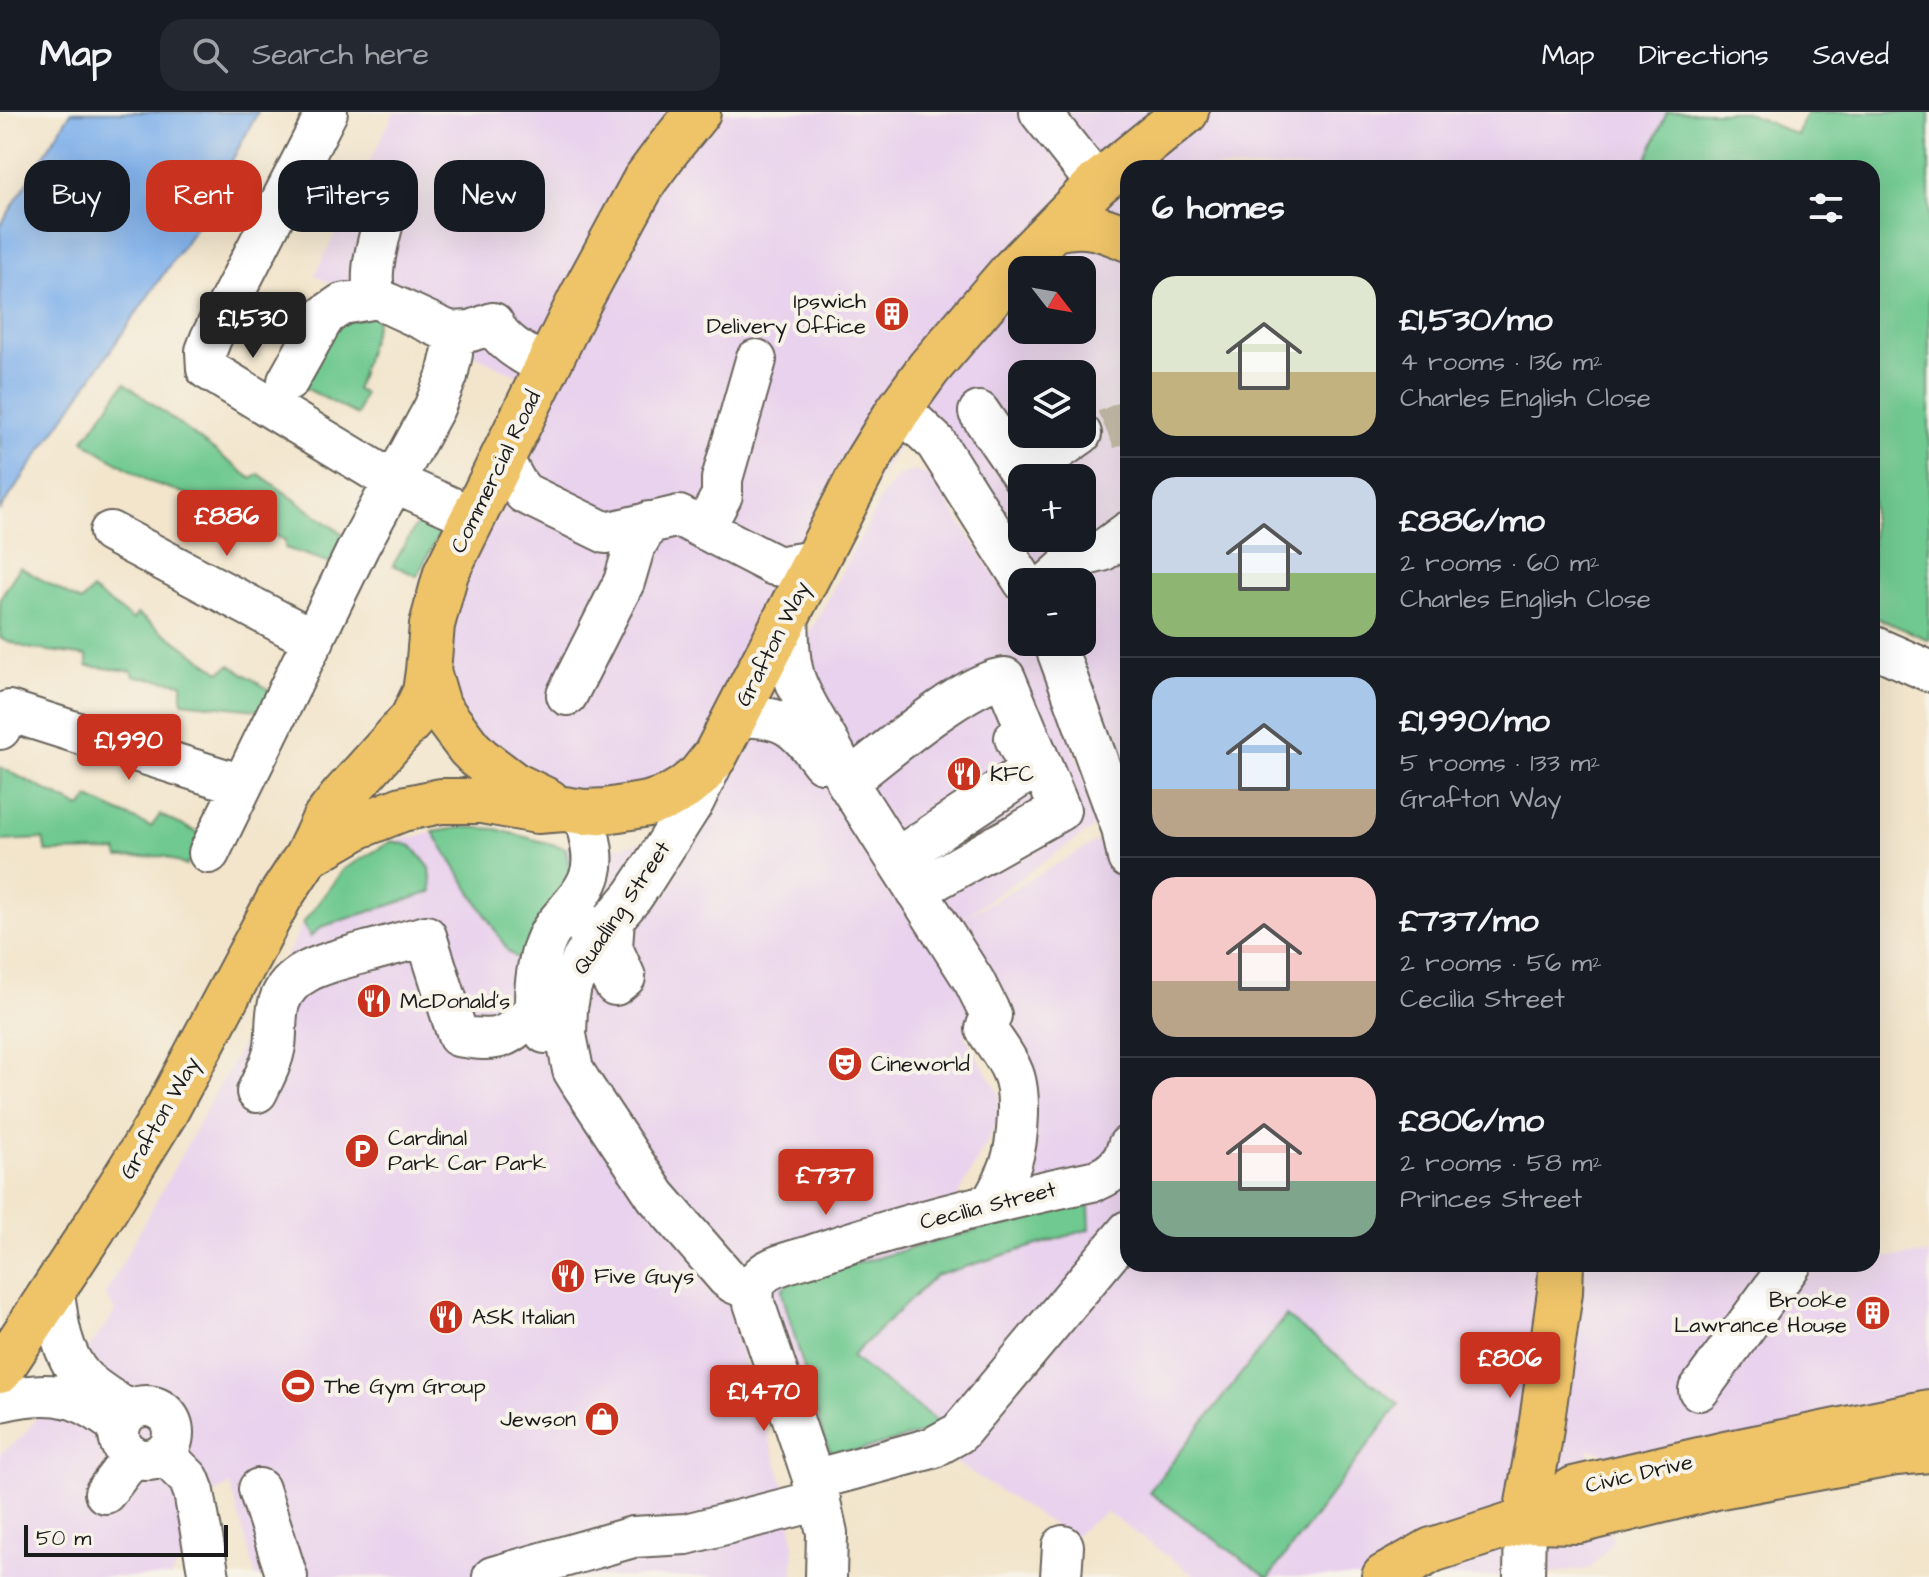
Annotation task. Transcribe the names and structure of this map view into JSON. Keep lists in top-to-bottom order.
{
  "streets": {
    "main road": ["Commercial Road", "Grafton Way", "Civic Drive"],
    "street": ["Quadling Street", "Cecilia Street"]
  },
  "crossings": [
    ["Commercial Road", "Grafton Way"],
    ["Commercial Road", "Quadling Street"],
    ["Grafton Way", "Quadling Street"],
    ["Quadling Street", "Cecilia Street"]
  ],
  "places": {
    "building": ["Ipswich Delivery Office", "Brooke Lawrance House"],
    "restaurant": [
      "KFC",
      "McDonald's",
      "Five Guys",
      "ASK Italian"
    ],
    "theatre": ["Cineworld"],
    "parking": ["Cardinal Park Car Park"],
    "sports": ["The Gym Group"],
    "shop": ["Jewson"]
  },
  "scale_bar": "50 m",
  "north": "bottom right",
  "page": {
    "header": "Map",
    "search": "Search here",
    "nav": ["Map", "Directions", "Saved"],
    "chip": [
      "Buy",
      "Rent",
      "Filters",
      "New"
    ],
    "heading": "6 homes",
    "map_buttons": ["+", "−"],
    "list": [
      {
        "name": "£1,530/mo",
        "note": "4 rooms · 136 m² · Charles English Close"
      },
      {
        "name": "£886/mo",
        "note": "2 rooms · 60 m² · Charles English Close"
      },
      {
        "name": "£1,990/mo",
        "note": "5 rooms · 133 m² · Grafton Way"
      },
      {
        "name": "£737/mo",
        "note": "2 rooms · 56 m² · Cecilia Street"
      },
      {
        "name": "£806/mo",
        "note": "2 rooms · 58 m² · Princes Street"
      }
    ],
    "price": [
      "£1,530",
      "£886",
      "£1,990",
      "£737",
      "£806",
      "£1,470"
    ],
    "scale": "50 m"
  }
}
